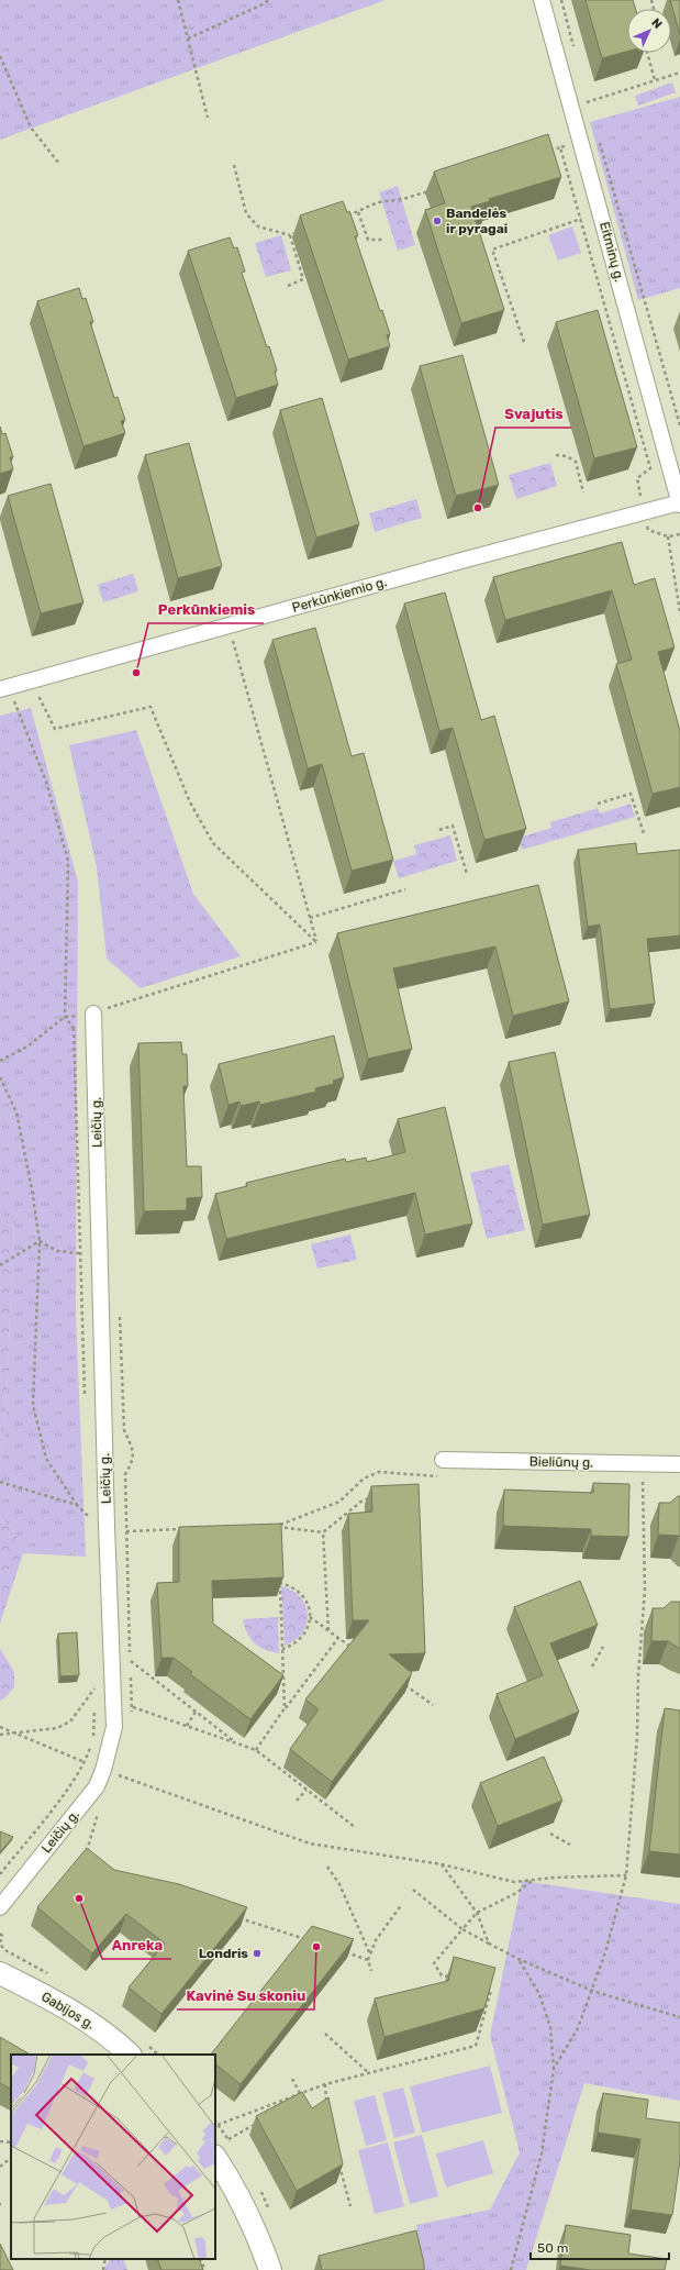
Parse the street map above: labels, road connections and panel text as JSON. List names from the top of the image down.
{
  "streets": {
    "street": [
      "Eitminų g.",
      "Perkūnkiemio g.",
      "Leičių g.",
      "Bieliūnų g.",
      "Gabijos g."
    ]
  },
  "crossings": [
    ["Eitminų g.", "Perkūnkiemio g."]
  ],
  "places": [
    "Bandelės ir pyragai",
    "Svajutis",
    "Perkūnkiemis",
    "Anreka",
    "Kavinė Su skoniu",
    "Londris"
  ],
  "scale_bar": "50 m",
  "north": "top right"
}
